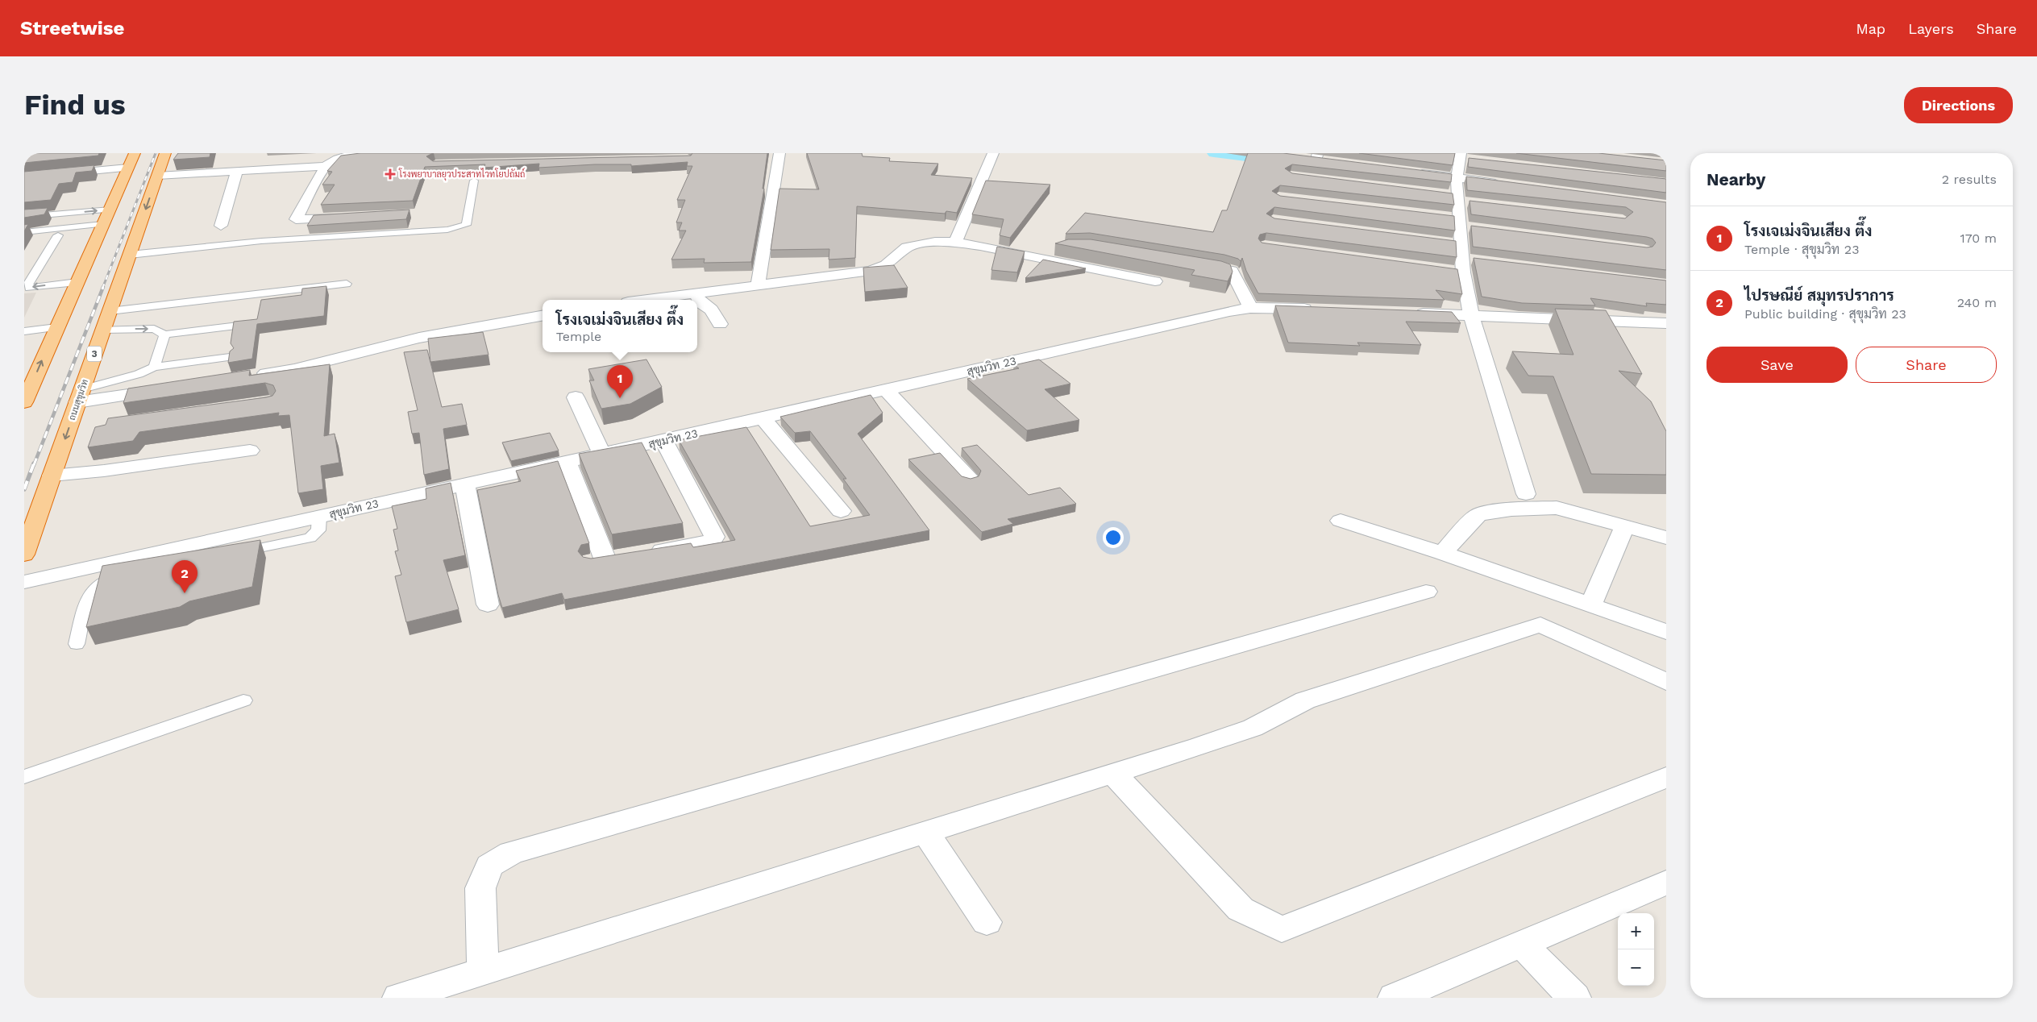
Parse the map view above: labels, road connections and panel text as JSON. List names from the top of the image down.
{
  "streets": {
    "highway": ["3", "ถนนสุขุมวิท"],
    "street": ["สุขุมวิท 23"]
  },
  "places": {
    "health": ["โรงพยาบาลยุวประสาทไวทโยปถัมถ์"]
  },
  "page": {
    "header": "Streetwise",
    "nav": ["Map", "Layers", "Share"],
    "buttons": [
      "Directions",
      ["Save", "Share"]
    ],
    "title": "Find us",
    "heading": ["Nearby", "2 results"],
    "list": [
      {
        "mark": "1",
        "name": "โรงเจเม่งจินเสียง ตึ๊ง",
        "note": "Temple · สุขุมวิท 23",
        "value": "170 m"
      },
      {
        "mark": "2",
        "name": "ไปรษณีย์ สมุทรปราการ",
        "note": "Public building · สุขุมวิท 23",
        "value": "240 m"
      }
    ],
    "popup": ["โรงเจเม่งจินเสียง ตึ๊ง", "Temple"],
    "pins": ["1", "2"],
    "map_buttons": ["+", "−"]
  }
}
